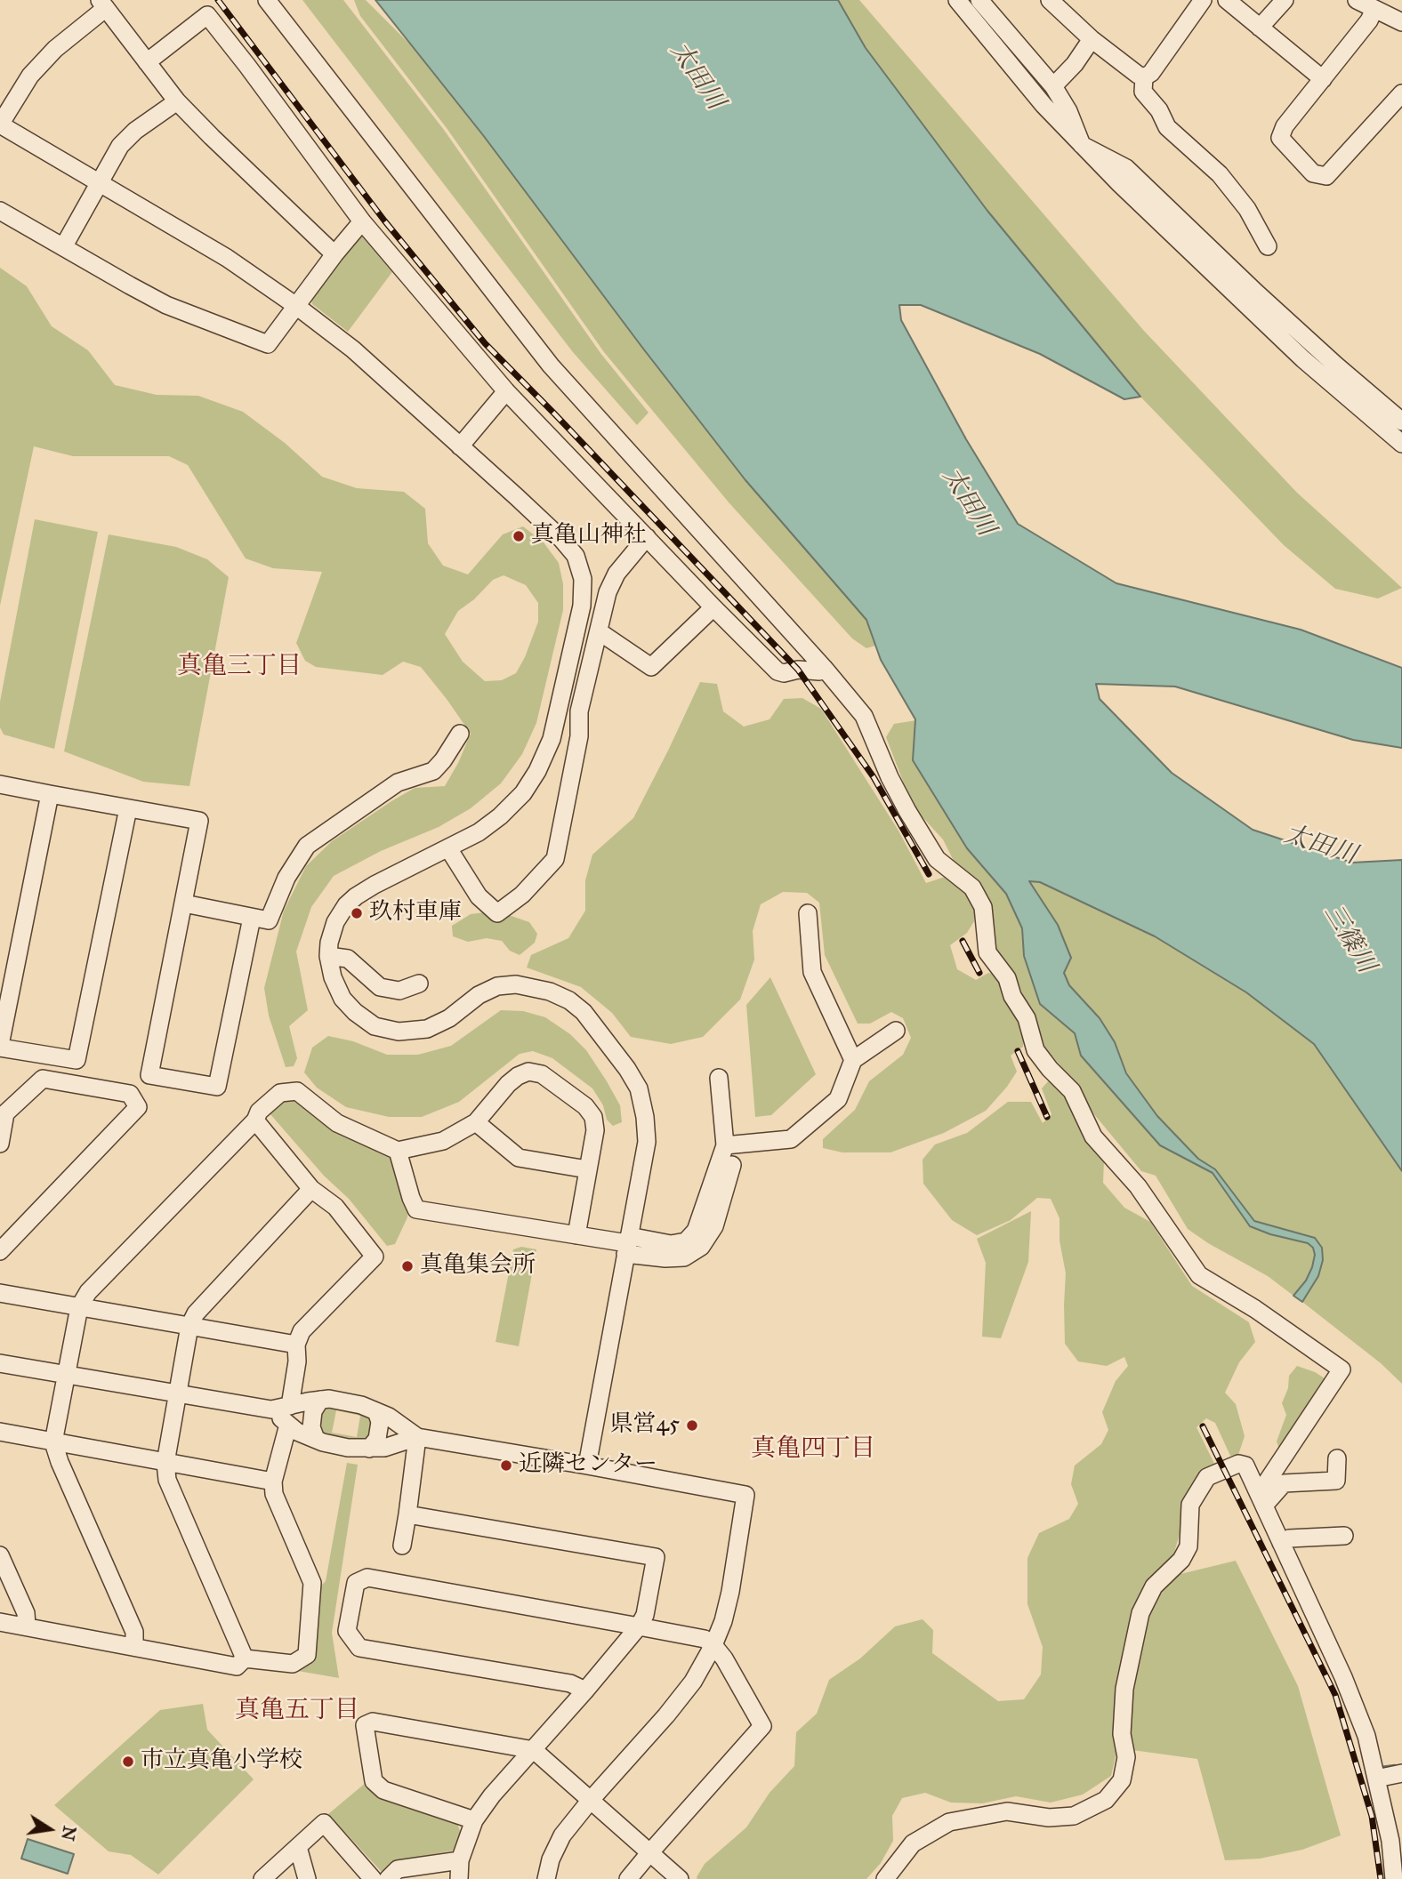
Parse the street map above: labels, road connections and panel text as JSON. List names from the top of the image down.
{
  "districts": ["真亀三丁目", "真亀四丁目", "真亀五丁目"],
  "water": ["太田川", "三篠川"],
  "places": [
    "真亀山神社",
    "玖村車庫",
    "真亀集会所",
    "県営45",
    "近隣センター",
    "市立真亀小学校"
  ],
  "north": "right"
}
